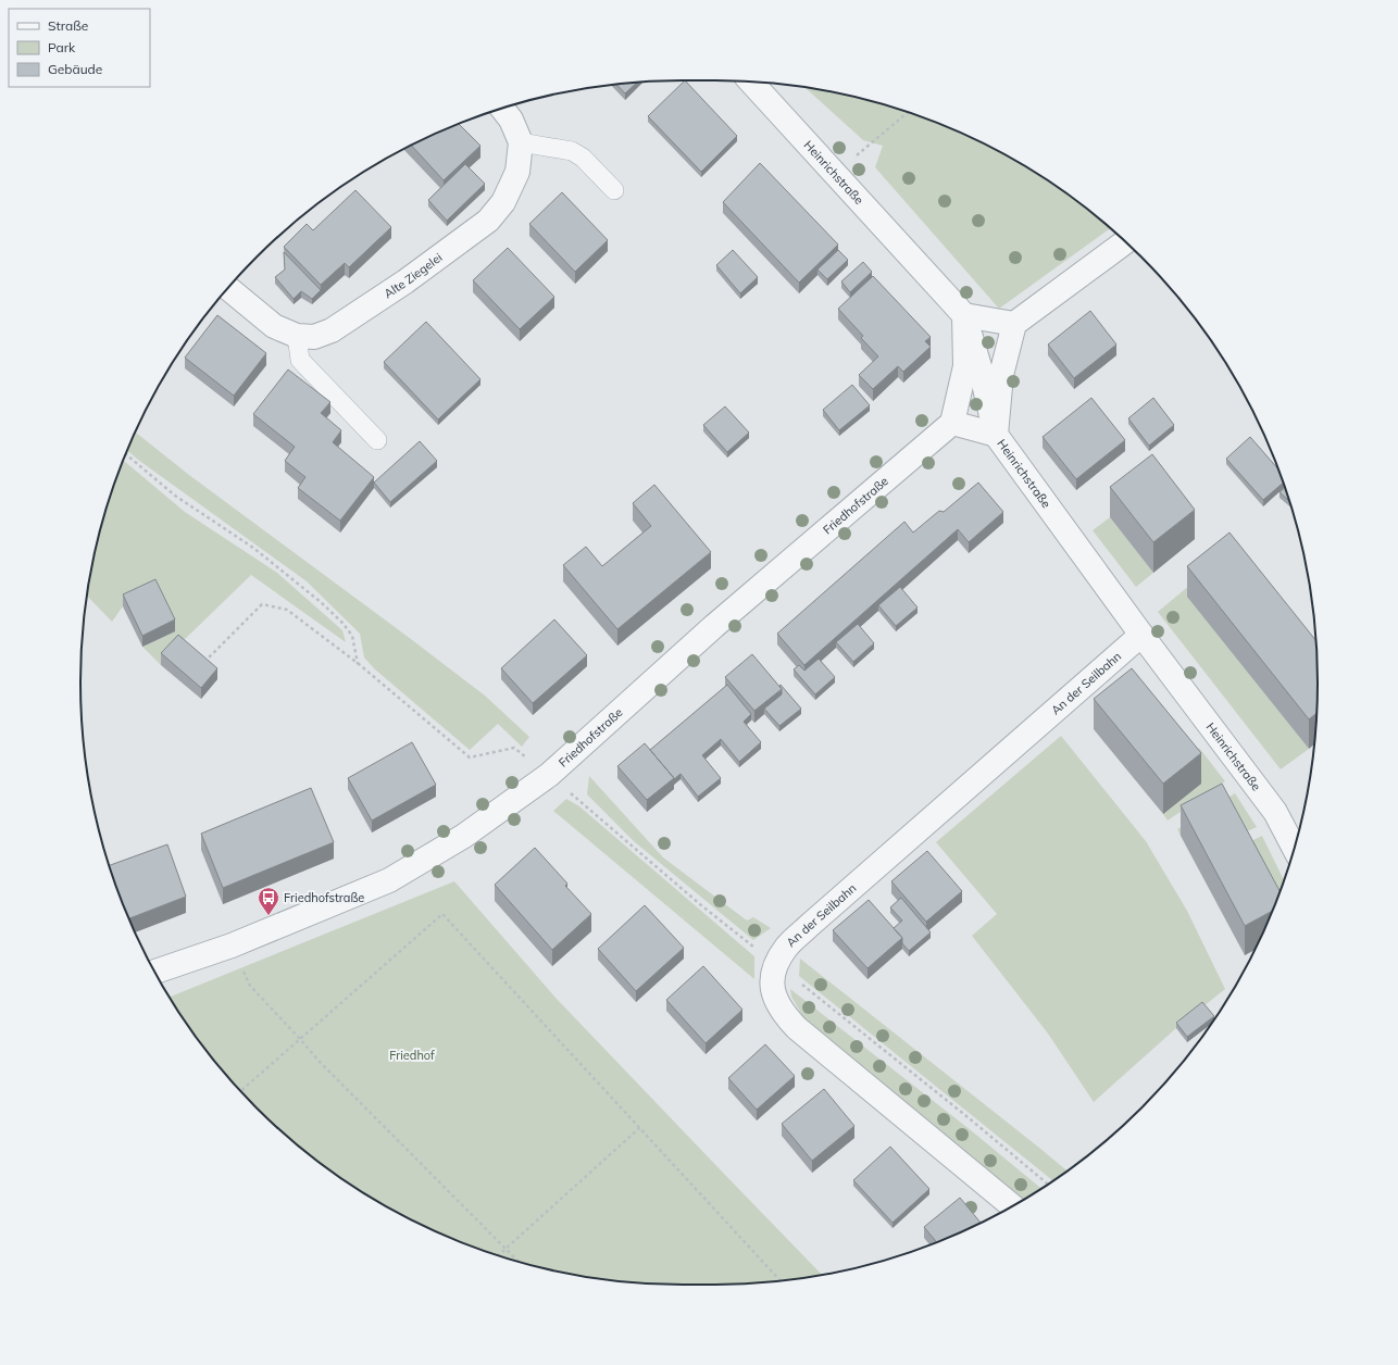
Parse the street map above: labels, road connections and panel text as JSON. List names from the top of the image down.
{
  "streets": {
    "street": [
      "Heinrichstraße",
      "Alte Ziegelei",
      "Friedhofstraße",
      "An der Seilbahn"
    ]
  },
  "crossings": [
    ["Heinrichstraße", "An der Seilbahn"]
  ],
  "parks": ["Friedhof"],
  "places": {
    "bus stop": ["Friedhofstraße"]
  },
  "legend": ["Straße", "Park", "Gebäude"]
}
